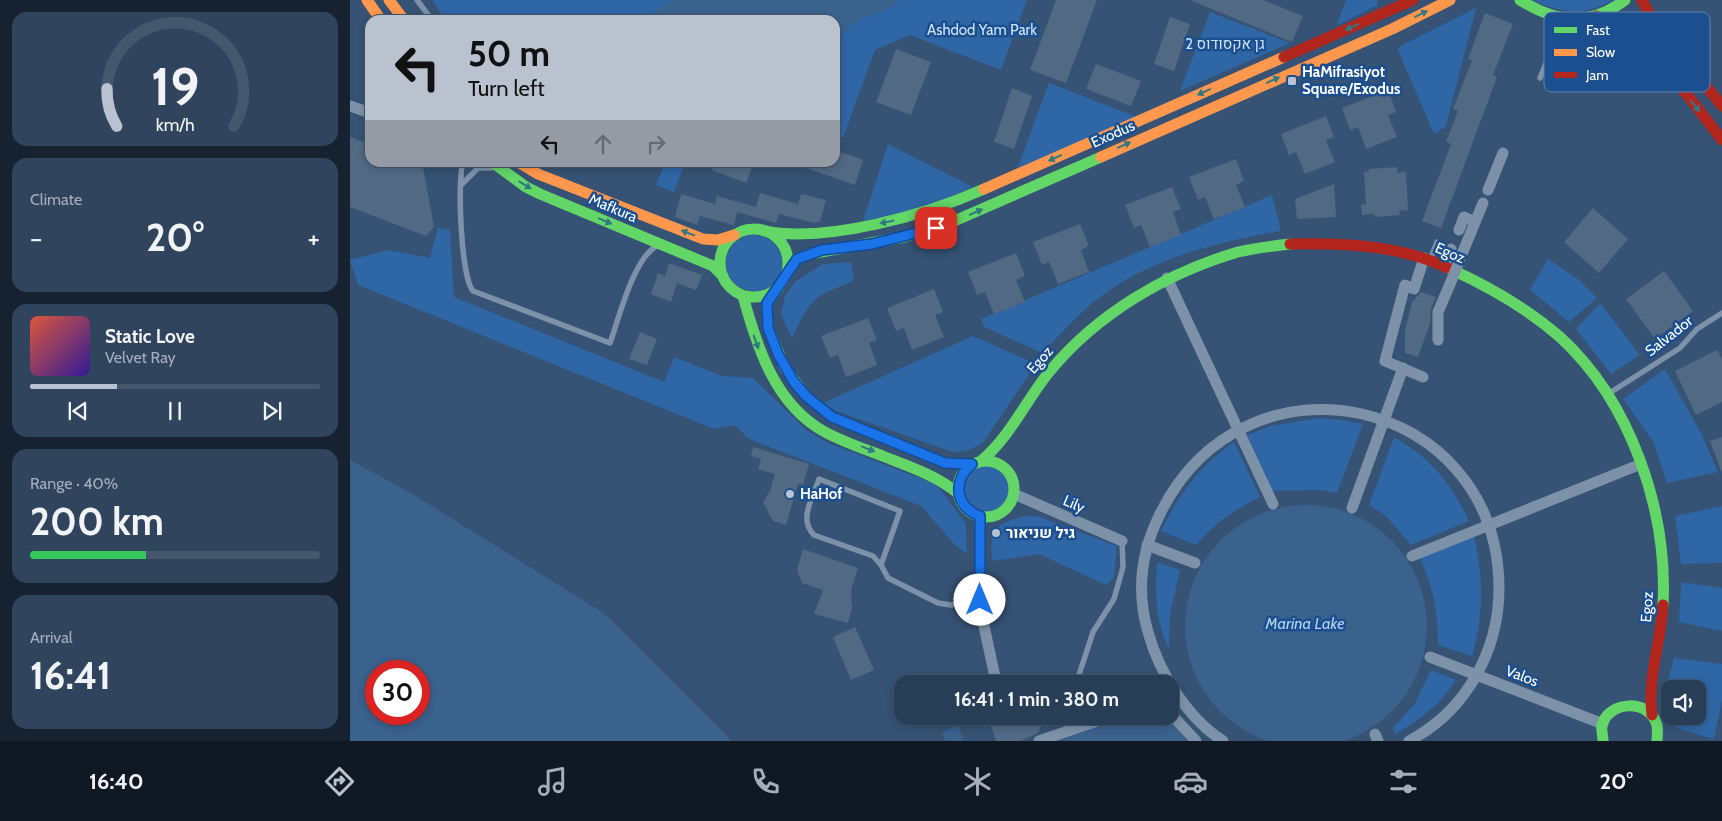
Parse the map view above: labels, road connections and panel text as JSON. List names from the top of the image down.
{
  "streets": {
    "street": [
      "Exodus",
      "Mafkura",
      "Egoz",
      "Lily",
      "Valos"
    ],
    "lane": ["Salvador"]
  },
  "crossings": [
    ["Exodus", "Mafkura"],
    ["Egoz", "Salvador"],
    ["Egoz", "Lily"],
    ["Egoz", "Valos"]
  ],
  "water": ["Marina Lake"],
  "parks": ["Ashdod Yam Park", "גן אקסודוס 2"],
  "places": {
    "transit": ["HaMifrasiyot Square/Exodus"],
    "other": ["HaHof", "גיל שניאור"]
  },
  "legend": ["Fast", "Slow", "Jam"],
  "page": {
    "turn": ["50 m", "Turn left"],
    "tile": [
      "Climate",
      ["Range · 40%", "200 km"],
      ["Arrival", "16:41"]
    ],
    "heat": ["−", "20°", "+"],
    "song": ["Static Love", "Velvet Ray"],
    "limit": "30",
    "trip": "16:41 · 1 min · 380 m",
    "tabs": ["16:40", "20°"],
    "gauge": ["19", "km/h"]
  }
}
